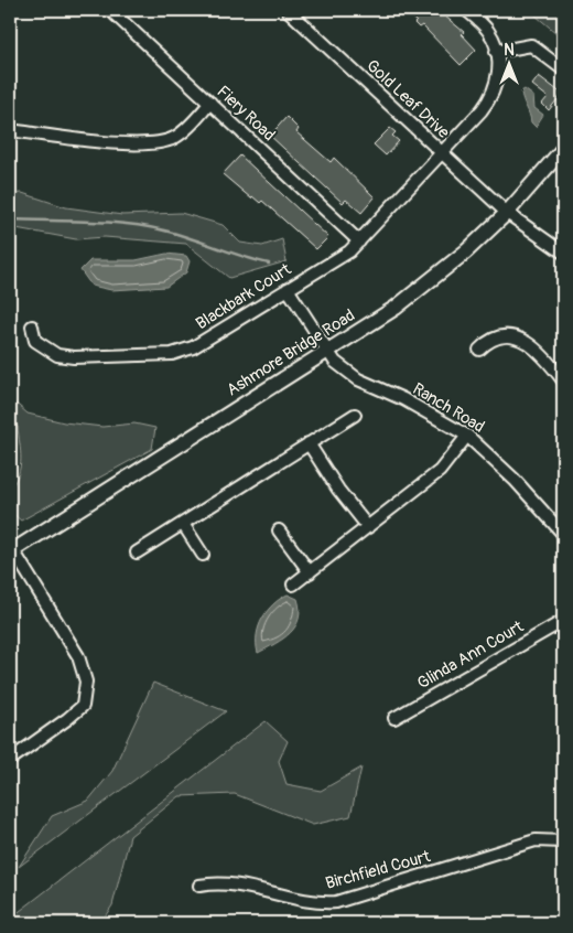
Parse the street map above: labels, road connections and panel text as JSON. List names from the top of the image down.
{
  "streets": {
    "main road": ["Ashmore Bridge Road"],
    "street": [
      "Gold Leaf Drive",
      "Fiery Road",
      "Blackbark Court",
      "Ranch Road",
      "Glinda Ann Court",
      "Birchfield Court"
    ]
  },
  "crossings": [
    ["Gold Leaf Drive", "Blackbark Court"],
    ["Gold Leaf Drive", "Ashmore Bridge Road"],
    ["Fiery Road", "Blackbark Court"],
    ["Blackbark Court", "Ranch Road"],
    ["Ashmore Bridge Road", "Ranch Road"]
  ],
  "north": "top"
}
